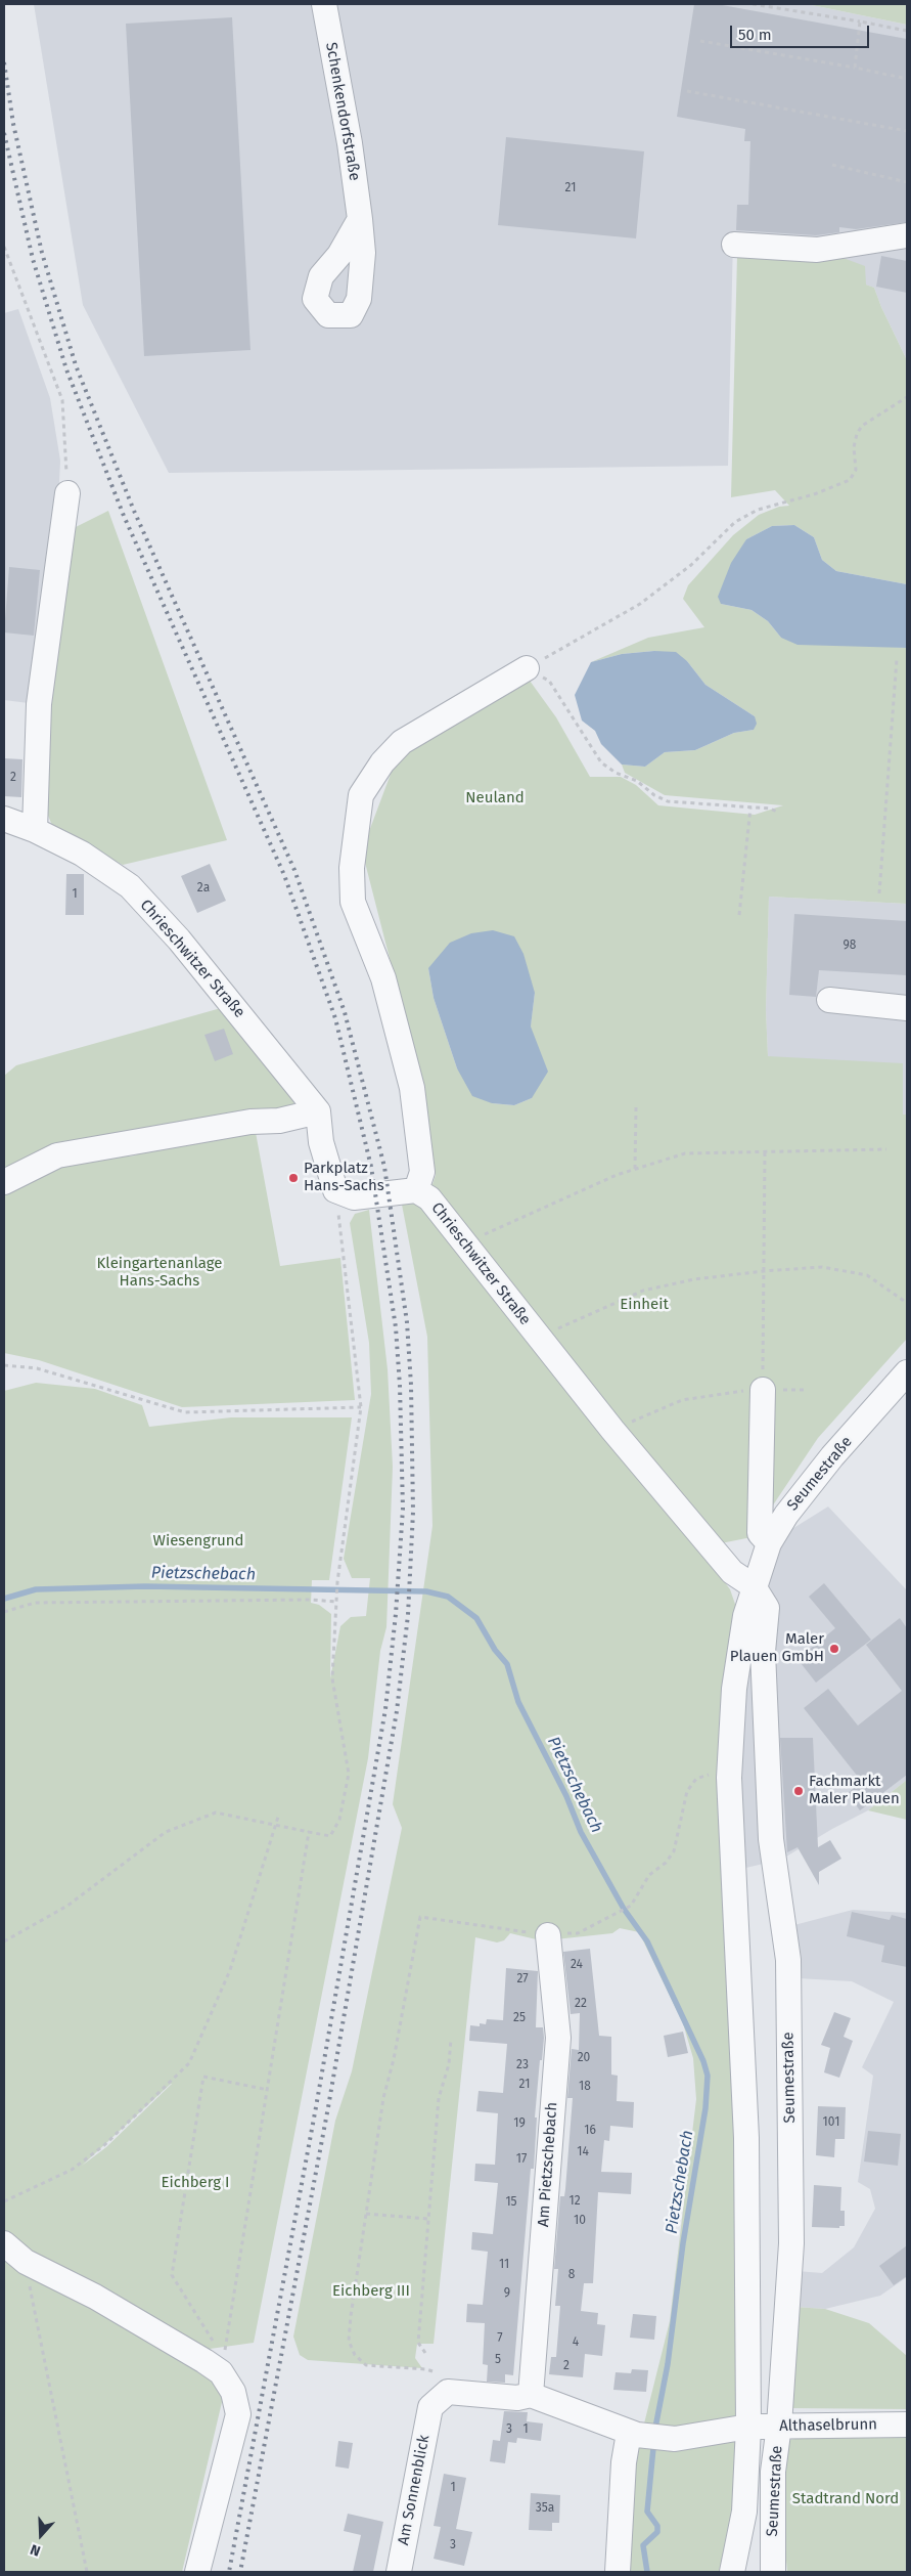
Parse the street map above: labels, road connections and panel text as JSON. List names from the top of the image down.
{
  "streets": {
    "street": [
      "Schenkendorfstraße",
      "Chrieschwitzer Straße",
      "Seumestraße",
      "Am Pietzschebach",
      "Althaselbrunn",
      "Am Sonnenblick"
    ]
  },
  "crossings": [
    ["Chrieschwitzer Straße", "Seumestraße"],
    ["Seumestraße", "Althaselbrunn"],
    ["Am Pietzschebach", "Am Sonnenblick"]
  ],
  "water": ["Pietzschebach"],
  "parks": [
    "Neuland",
    "Kleingartenanlage Hans-Sachs",
    "Einheit",
    "Wiesengrund",
    "Eichberg I",
    "Eichberg III",
    "Stadtrand Nord"
  ],
  "places": ["Parkplatz Hans-Sachs", "Maler Plauen GmbH", "Fachmarkt Maler Plauen"],
  "house_numbers": [
    "21",
    "2",
    "2a",
    "1",
    "98",
    "24",
    "27",
    "22",
    "25",
    "20",
    "23",
    "21",
    "18",
    "101",
    "19",
    "16",
    "14",
    "17",
    "12",
    "15",
    "10",
    "11",
    "8",
    "9",
    "7",
    "4",
    "5",
    "2",
    "3",
    "1",
    "1",
    "35a",
    "3"
  ],
  "scale_bar": "50 m",
  "north": "bottom"
}
